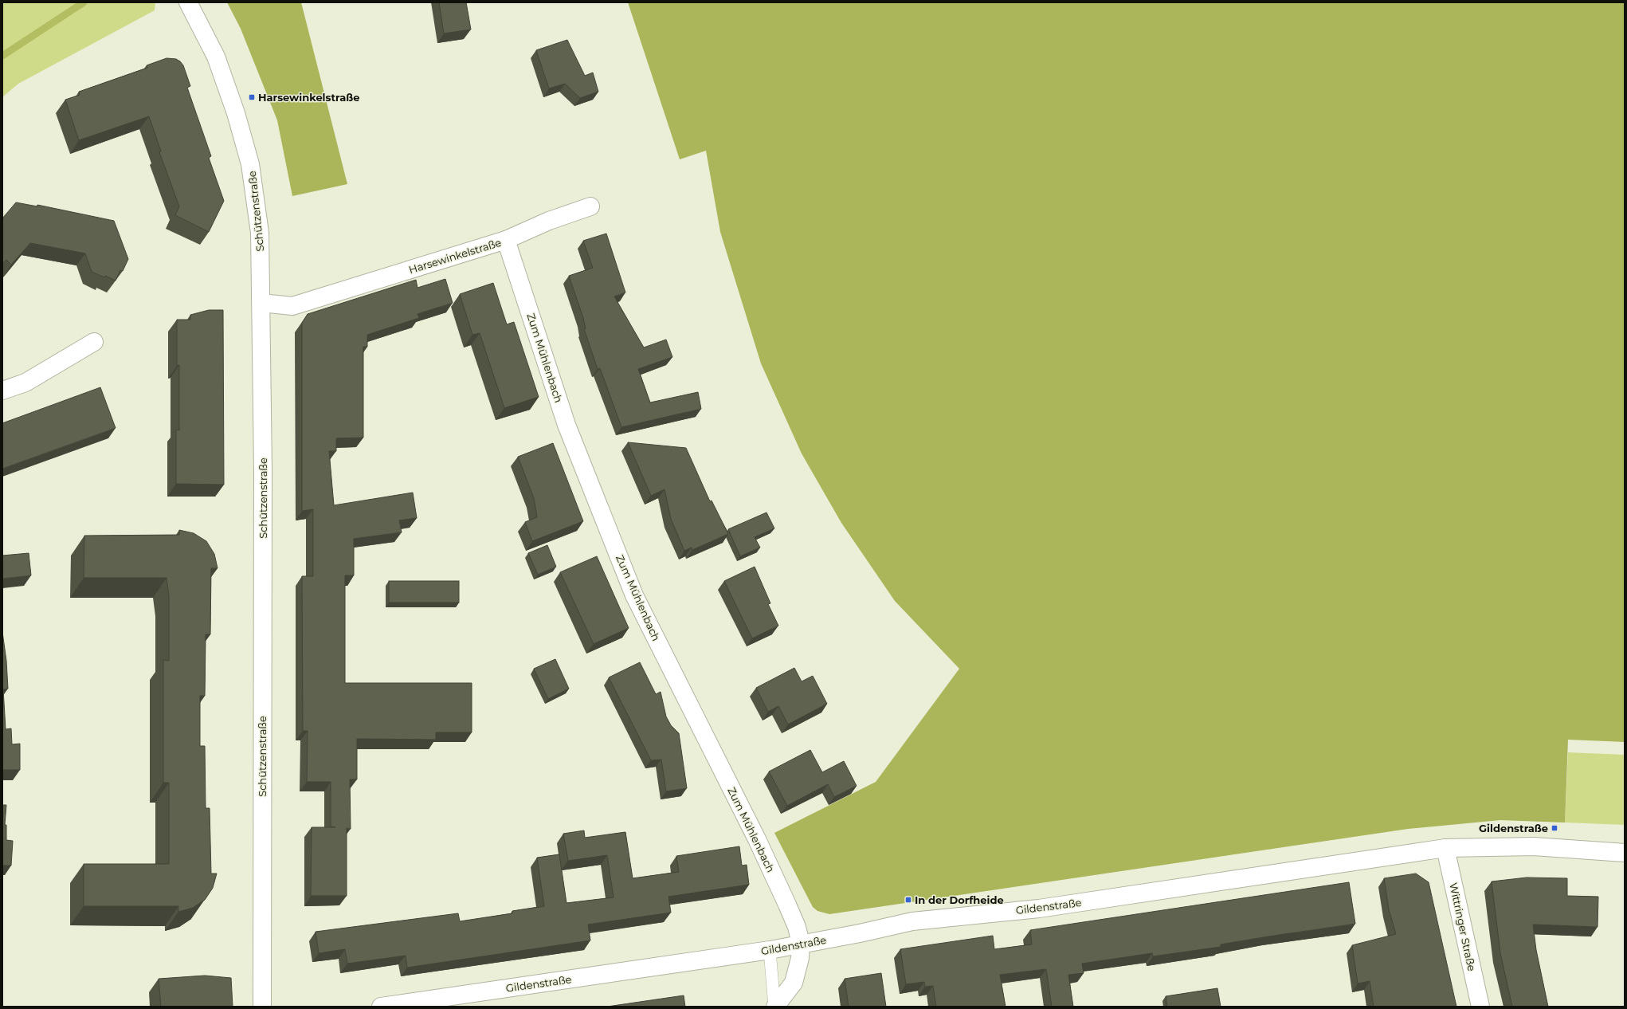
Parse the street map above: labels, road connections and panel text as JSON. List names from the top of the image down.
{
  "streets": {
    "street": [
      "Schützenstraße",
      "Harsewinkelstraße",
      "Zum Mühlenbach",
      "Gildenstraße",
      "Wittringer Straße"
    ]
  },
  "crossings": [
    ["Schützenstraße", "Harsewinkelstraße"],
    ["Harsewinkelstraße", "Zum Mühlenbach"],
    ["Zum Mühlenbach", "Gildenstraße"],
    ["Gildenstraße", "Wittringer Straße"]
  ],
  "places": {
    "transit": ["Harsewinkelstraße", "Gildenstraße", "In der Dorfheide"]
  }
}
